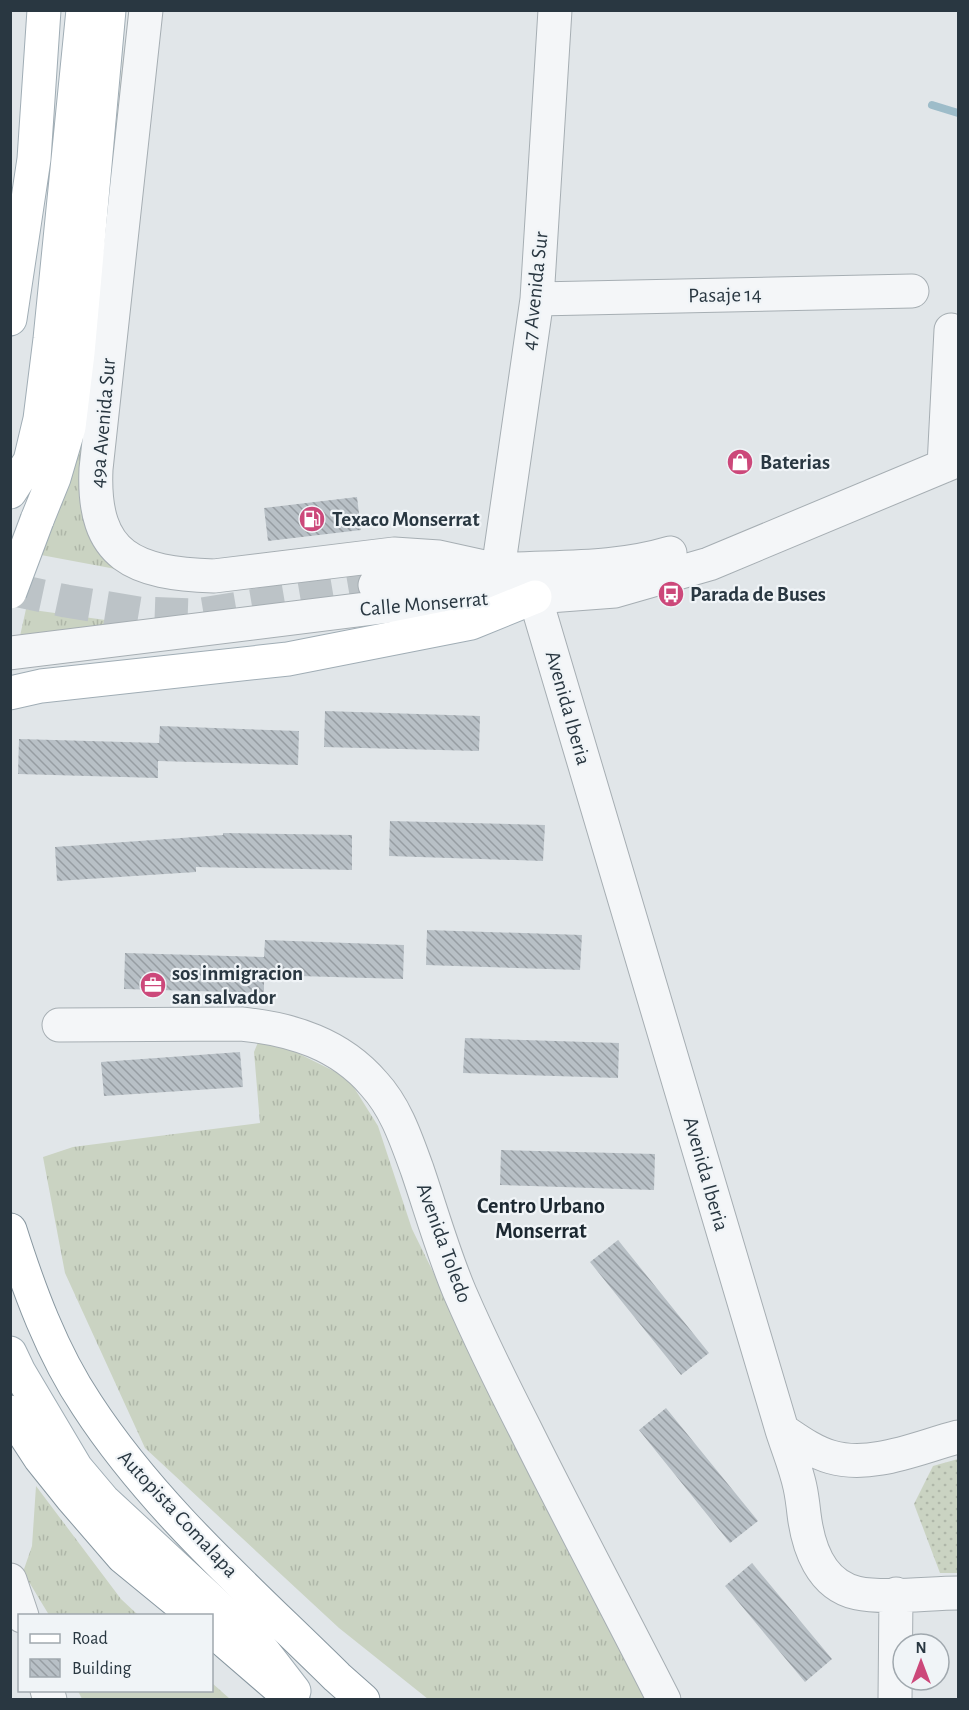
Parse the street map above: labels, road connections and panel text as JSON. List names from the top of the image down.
{
  "streets": {
    "main road": ["49a Avenida Sur", "Autopista Comalapa"],
    "street": [
      "47 Avenida Sur",
      "Pasaje 14",
      "Calle Monserrat",
      "Avenida Iberia",
      "Avenida Toledo"
    ]
  },
  "crossings": [
    ["47 Avenida Sur", "Pasaje 14"],
    ["47 Avenida Sur", "49a Avenida Sur"],
    ["47 Avenida Sur", "Calle Monserrat"],
    ["49a Avenida Sur", "Calle Monserrat"],
    ["Calle Monserrat", "Avenida Iberia"]
  ],
  "districts": ["Centro Urbano Monserrat"],
  "places": {
    "shop": ["Baterias"],
    "fuel station": ["Texaco Monserrat"],
    "bus stop": ["Parada de Buses"],
    "office": ["sos inmigracion san salvador"]
  },
  "legend": ["Road", "Building"],
  "north": "top"
}
